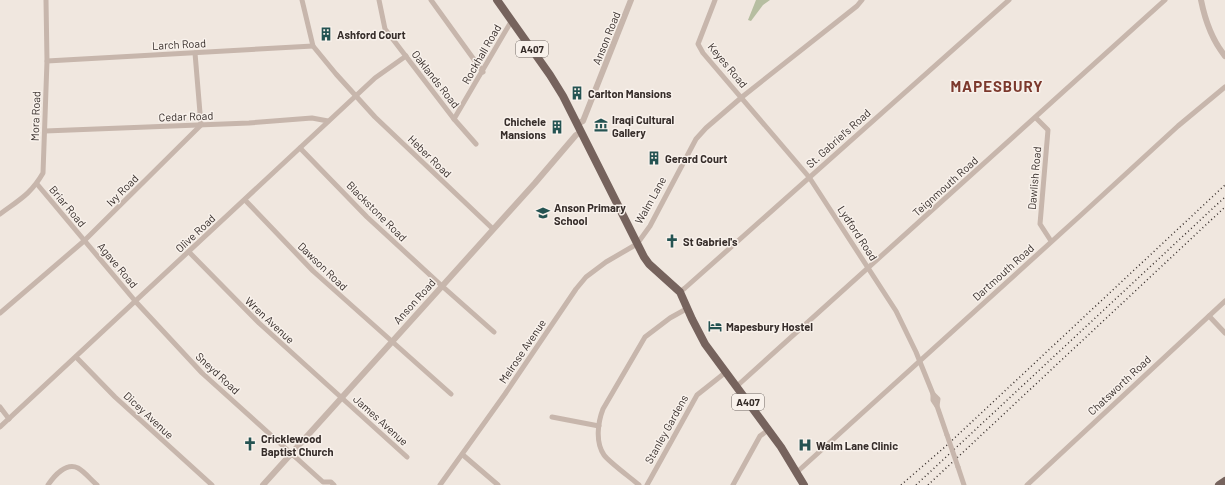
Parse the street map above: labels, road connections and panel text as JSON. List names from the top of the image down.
{
  "streets": {
    "main road": ["A407"],
    "street": [
      "Anson Road",
      "Larch Road",
      "Rockhall Road",
      "Keyes Road",
      "Oaklands Road",
      "Mora Road",
      "Cedar Road",
      "St. Gabriel's Road",
      "Heber Road",
      "Dawlish Road",
      "Teignmouth Road",
      "Ivy Road",
      "Walm Lane",
      "Briar Road",
      "Blackstone Road",
      "Olive Road",
      "Lydford Road",
      "Agave Road",
      "Dawson Road",
      "Dartmouth Road",
      "Wren Avenue",
      "Melrose Avenue",
      "Sneyd Road",
      "Chatsworth Road",
      "Dicey Avenue",
      "James Avenue",
      "Stanley Gardens"
    ]
  },
  "crossings": [
    ["Anson Road", "A407"],
    ["Anson Road", "Heber Road"],
    ["Anson Road", "Blackstone Road"],
    ["Anson Road", "Dawson Road"],
    ["Anson Road", "Wren Avenue"],
    ["Anson Road", "Sneyd Road"],
    ["Anson Road", "James Avenue"],
    ["Larch Road", "Mora Road"],
    ["Larch Road", "Heber Road"],
    ["A407", "Rockhall Road"],
    ["A407", "St. Gabriel's Road"],
    ["A407", "Teignmouth Road"],
    ["A407", "Walm Lane"],
    ["A407", "Dartmouth Road"],
    ["A407", "Melrose Avenue"],
    ["A407", "Stanley Gardens"],
    ["Rockhall Road", "Oaklands Road"],
    ["Keyes Road", "Walm Lane"],
    ["Keyes Road", "Lydford Road"],
    ["Oaklands Road", "Olive Road"],
    ["Mora Road", "Cedar Road"],
    ["Mora Road", "Briar Road"],
    ["Cedar Road", "Ivy Road"],
    ["Cedar Road", "Olive Road"],
    ["St. Gabriel's Road", "Lydford Road"],
    ["Heber Road", "Olive Road"],
    ["Dawlish Road", "Teignmouth Road"],
    ["Dawlish Road", "Dartmouth Road"],
    ["Teignmouth Road", "Lydford Road"],
    ["Ivy Road", "Briar Road"],
    ["Ivy Road", "Agave Road"],
    ["Walm Lane", "Lydford Road"],
    ["Walm Lane", "Melrose Avenue"],
    ["Briar Road", "Agave Road"],
    ["Blackstone Road", "Olive Road"],
    ["Olive Road", "Agave Road"],
    ["Olive Road", "Dawson Road"],
    ["Olive Road", "Wren Avenue"],
    ["Olive Road", "Sneyd Road"],
    ["Olive Road", "Dicey Avenue"],
    ["Lydford Road", "Dartmouth Road"],
    ["Agave Road", "Sneyd Road"],
    ["Wren Avenue", "James Avenue"]
  ],
  "districts": ["MAPESBURY"],
  "places": {
    "building": [
      "Ashford Court",
      "Carlton Mansions",
      "Chichele Mansions",
      "Gerard Court"
    ],
    "museum": ["Iraqi Cultural Gallery"],
    "school or university": ["Anson Primary School"],
    "church": ["St Gabriel's", "Cricklewood Baptist Church"],
    "hotel": ["Mapesbury Hostel"],
    "hospital": ["Walm Lane Clinic"]
  }
}
